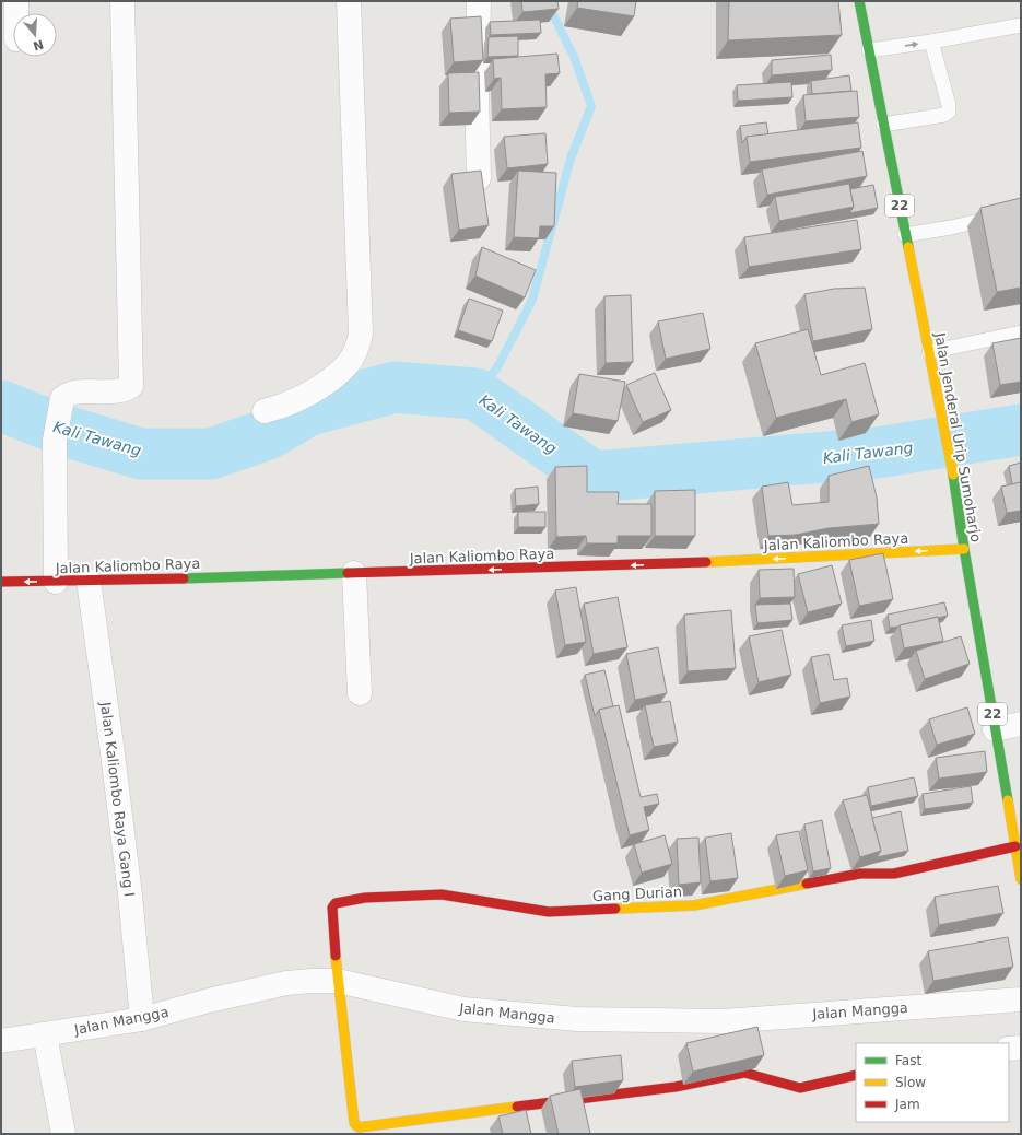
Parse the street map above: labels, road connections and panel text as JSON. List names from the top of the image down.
{
  "streets": {
    "main road": [
      "22",
      "Jalan Jenderal Urip Sumoharjo",
      "Jalan Kaliombo Raya",
      "Gang Durian"
    ],
    "street": ["Jalan Kaliombo Raya Gang I", "Jalan Mangga"]
  },
  "crossings": [
    ["Jalan Jenderal Urip Sumoharjo", "Jalan Kaliombo Raya"],
    ["Jalan Jenderal Urip Sumoharjo", "Gang Durian"],
    ["Jalan Kaliombo Raya", "Jalan Kaliombo Raya Gang I"],
    ["Jalan Kaliombo Raya Gang I", "Jalan Mangga"],
    ["Gang Durian", "Jalan Mangga"]
  ],
  "one_way": ["Jalan Kaliombo Raya"],
  "water": ["Kali Tawang"],
  "legend": ["Fast", "Slow", "Jam"],
  "north": "bottom"
}
